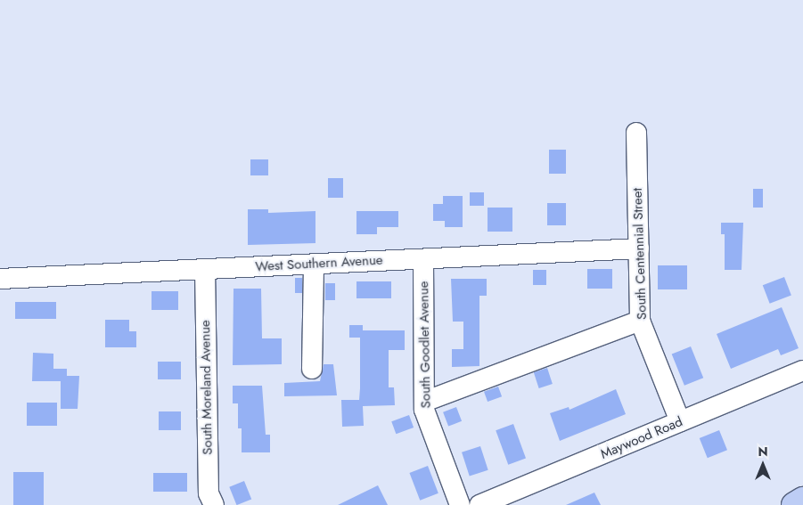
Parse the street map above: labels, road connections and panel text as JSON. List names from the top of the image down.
{
  "streets": {
    "street": [
      "South Centennial Street",
      "West Southern Avenue",
      "South Goodlet Avenue",
      "South Moreland Avenue",
      "Maywood Road"
    ]
  },
  "crossings": [
    ["South Centennial Street", "West Southern Avenue"],
    ["South Centennial Street", "Maywood Road"],
    ["West Southern Avenue", "South Goodlet Avenue"],
    ["West Southern Avenue", "South Moreland Avenue"]
  ],
  "north": "top"
}
